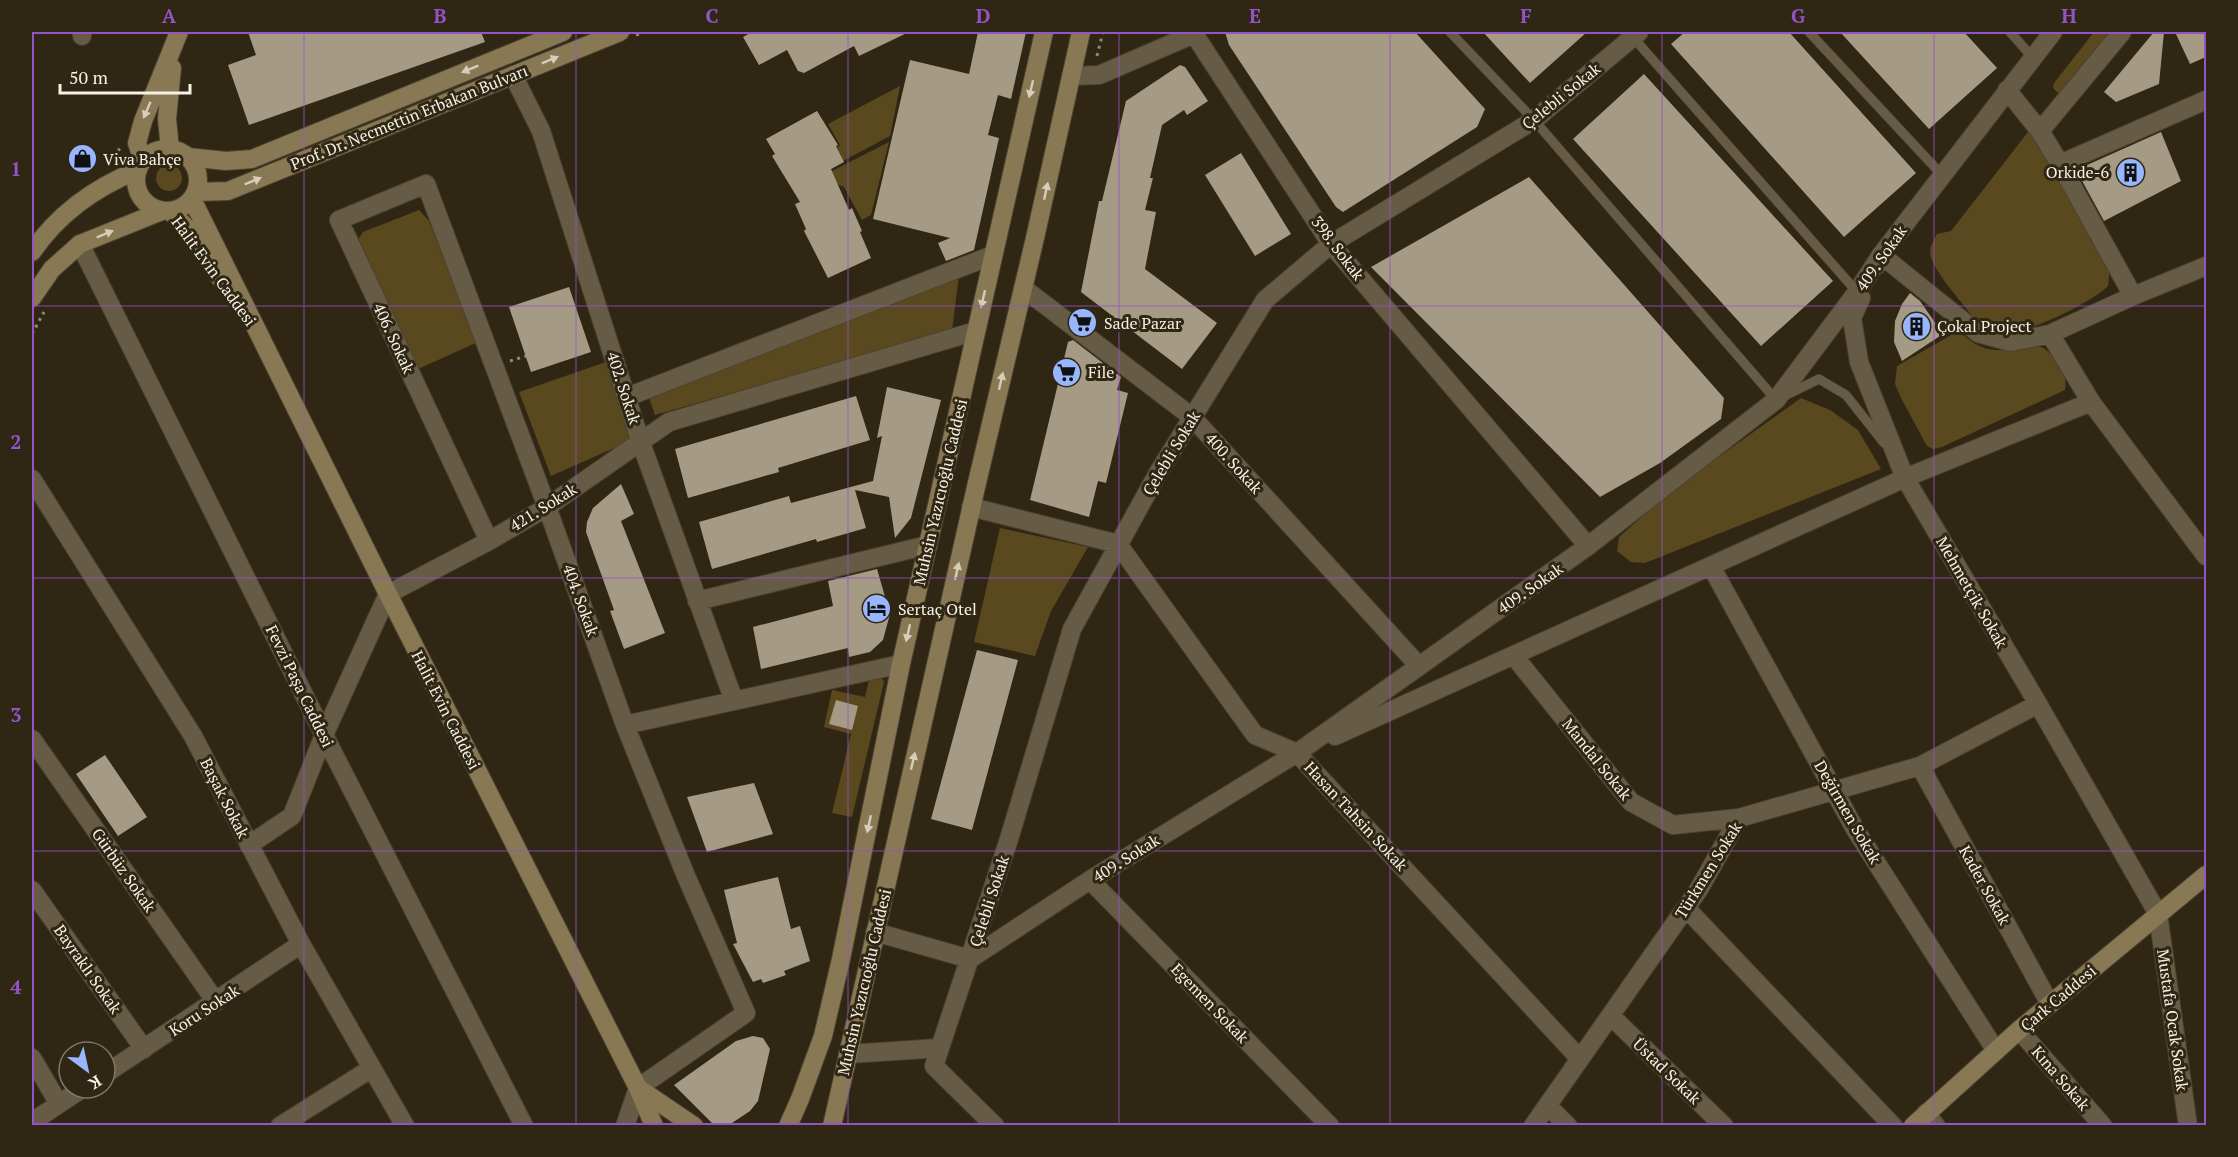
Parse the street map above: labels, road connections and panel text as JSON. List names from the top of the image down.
{
  "streets": {
    "main road": [
      "Prof. Dr. Necmettin Erbakan Bulvarı",
      "Halit Evin Caddesi",
      "Muhsin Yazıcıoğlu Caddesi",
      "Çark Caddesi"
    ],
    "street": [
      "Çelebli Sokak",
      "398. Sokak",
      "409. Sokak",
      "406. Sokak",
      "402. Sokak",
      "400. Sokak",
      "421. Sokak",
      "Mehmetçik Sokak",
      "404. Sokak",
      "Fevzi Paşa Caddesi",
      "Mandal Sokak",
      "Başak Sokak",
      "Değirmen Sokak",
      "Hasan Tahsin Sokak",
      "Gürbüz Sokak",
      "Türkmen Sokak",
      "Kader Sokak",
      "Bayraklı Sokak",
      "Egemen Sokak",
      "Koru Sokak",
      "Mustafa Ocak Sokak",
      "Üstad Sokak",
      "Kına Sokak"
    ]
  },
  "crossings": [
    ["Çelebli Sokak", "398. Sokak"],
    ["Çelebli Sokak", "409. Sokak"],
    ["Çelebli Sokak", "400. Sokak"],
    ["Çelebli Sokak", "Hasan Tahsin Sokak"],
    ["Prof. Dr. Necmettin Erbakan Bulvarı", "Halit Evin Caddesi"],
    ["Prof. Dr. Necmettin Erbakan Bulvarı", "402. Sokak"],
    ["398. Sokak", "409. Sokak"],
    ["398. Sokak", "Muhsin Yazıcıoğlu Caddesi"],
    ["409. Sokak", "400. Sokak"],
    ["409. Sokak", "Mehmetçik Sokak"],
    ["409. Sokak", "Hasan Tahsin Sokak"],
    ["409. Sokak", "Egemen Sokak"],
    ["Halit Evin Caddesi", "421. Sokak"],
    ["Halit Evin Caddesi", "404. Sokak"],
    ["406. Sokak", "421. Sokak"],
    ["406. Sokak", "404. Sokak"],
    ["402. Sokak", "421. Sokak"],
    ["400. Sokak", "Muhsin Yazıcıoğlu Caddesi"],
    ["Muhsin Yazıcıoğlu Caddesi", "421. Sokak"],
    ["421. Sokak", "404. Sokak"],
    ["Mehmetçik Sokak", "Türkmen Sokak"],
    ["Mehmetçik Sokak", "Çark Caddesi"],
    ["Mehmetçik Sokak", "Mustafa Ocak Sokak"],
    ["Mandal Sokak", "Türkmen Sokak"],
    ["Başak Sokak", "Koru Sokak"],
    ["Değirmen Sokak", "Türkmen Sokak"],
    ["Değirmen Sokak", "Çark Caddesi"],
    ["Hasan Tahsin Sokak", "Türkmen Sokak"],
    ["Gürbüz Sokak", "Koru Sokak"],
    ["Türkmen Sokak", "Kader Sokak"],
    ["Türkmen Sokak", "Üstad Sokak"],
    ["Kader Sokak", "Çark Caddesi"],
    ["Bayraklı Sokak", "Koru Sokak"],
    ["Çark Caddesi", "Mustafa Ocak Sokak"],
    ["Çark Caddesi", "Kına Sokak"]
  ],
  "places": {
    "shop": ["Viva Bahçe"],
    "building": ["Orkide-6", "Çokal Project"],
    "supermarket": ["Sade Pazar", "File"],
    "hotel": ["Sertaç Otel"]
  },
  "scale_bar": "50 m",
  "north": "bottom right",
  "grid": {
    "columns": [
      "A",
      "B",
      "C",
      "D",
      "E",
      "F",
      "G",
      "H"
    ],
    "rows": [
      "1",
      "2",
      "3",
      "4"
    ]
  }
}
